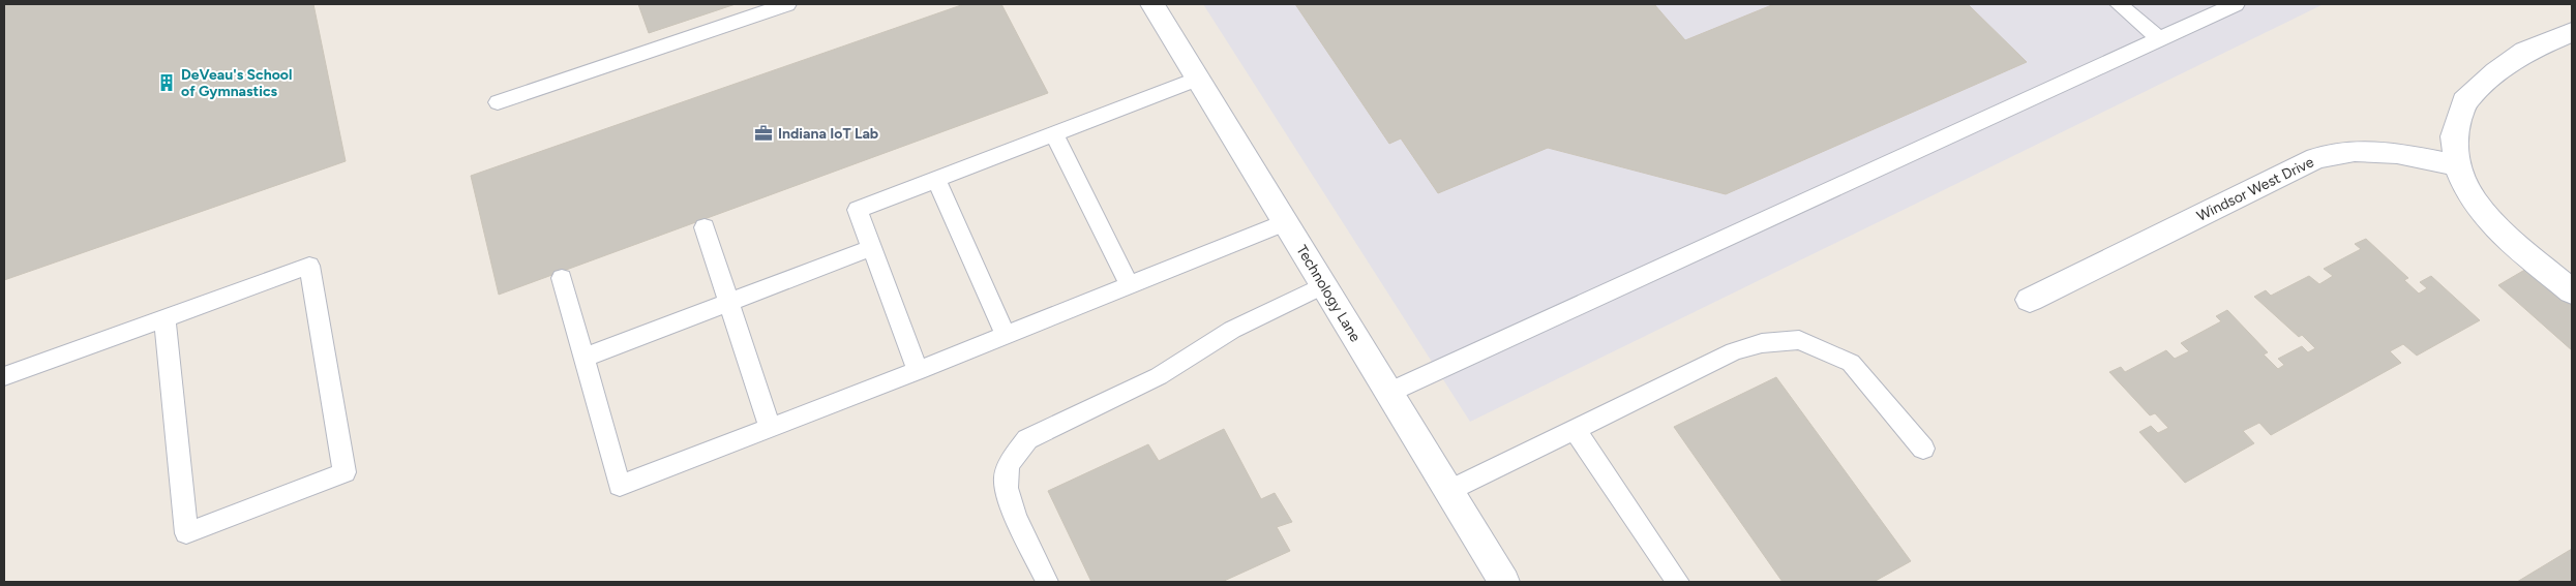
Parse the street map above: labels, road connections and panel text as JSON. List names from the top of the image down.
{
  "streets": {
    "street": ["Windsor West Drive", "Technology Lane"]
  },
  "places": {
    "building": ["DeVeau's School of Gymnastics"],
    "office": ["Indiana IoT Lab"]
  }
}
